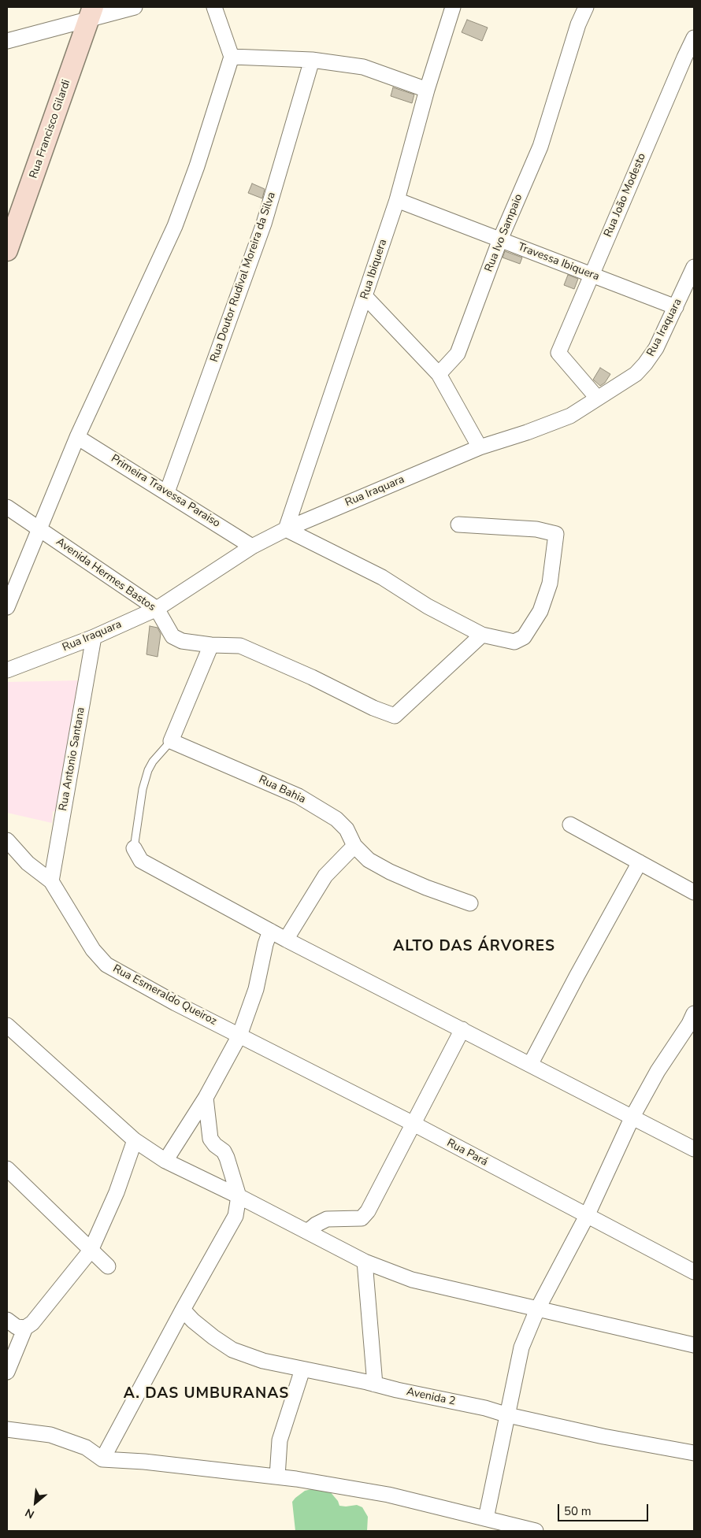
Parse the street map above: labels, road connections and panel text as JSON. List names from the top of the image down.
{
  "streets": {
    "street": [
      "Rua Francisco Gilardi",
      "Rua João Modesto",
      "Rua Ivo Sampaio",
      "Travessa Ibiquera",
      "Rua Ibiquera",
      "Rua Doutor Rudival Moreira da Silva",
      "Rua Iraquara",
      "Primeira Travessa Paraiso",
      "Avenida Hermes Bastos",
      "Rua Antonio Santana",
      "Rua Bahia",
      "Rua Esmeraldo Queiroz",
      "Rua Pará",
      "Avenida 2"
    ]
  },
  "crossings": [
    ["Rua João Modesto", "Travessa Ibiquera"],
    ["Rua João Modesto", "Rua Iraquara"],
    ["Rua Ivo Sampaio", "Travessa Ibiquera"],
    ["Travessa Ibiquera", "Rua Ibiquera"],
    ["Travessa Ibiquera", "Rua Iraquara"],
    ["Rua Ibiquera", "Rua Iraquara"],
    ["Rua Doutor Rudival Moreira da Silva", "Primeira Travessa Paraiso"],
    ["Rua Iraquara", "Primeira Travessa Paraiso"],
    ["Rua Iraquara", "Avenida Hermes Bastos"],
    ["Rua Iraquara", "Rua Antonio Santana"],
    ["Rua Antonio Santana", "Rua Esmeraldo Queiroz"],
    ["Rua Esmeraldo Queiroz", "Rua Pará"]
  ],
  "districts": ["ALTO DAS ÁRVORES", "A. DAS UMBURANAS"],
  "scale_bar": "50 m",
  "north": "bottom left"
}
